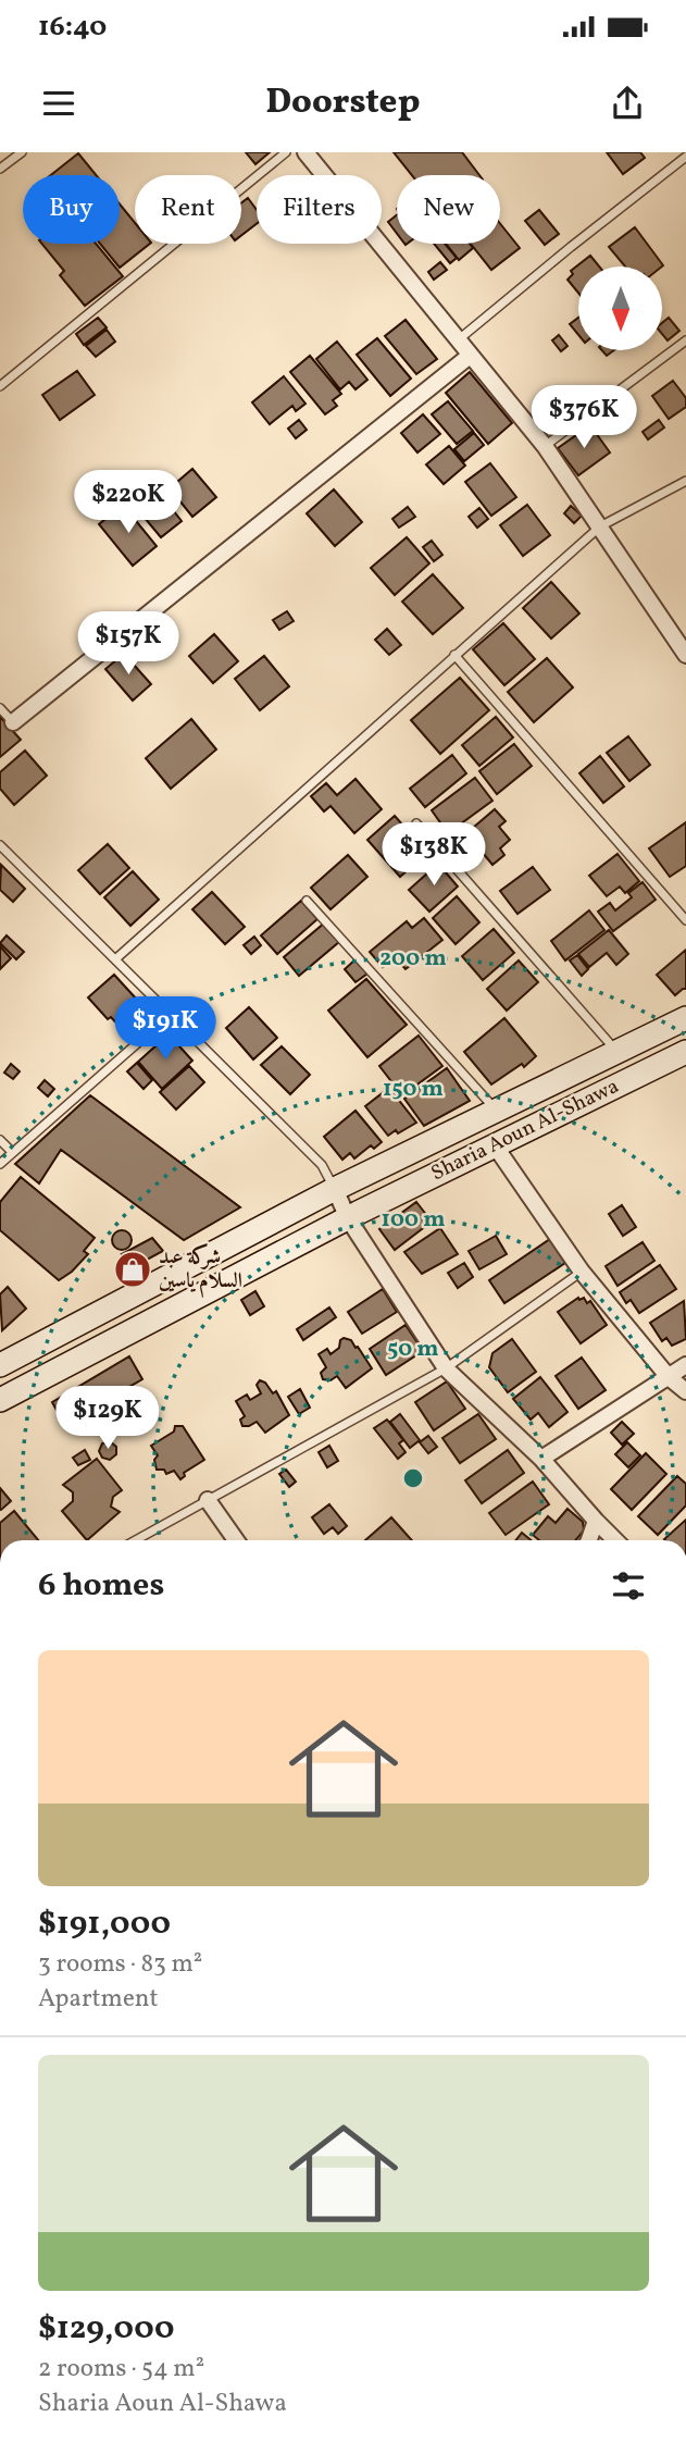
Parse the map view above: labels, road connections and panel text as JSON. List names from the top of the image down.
{
  "streets": {
    "main road": ["Sharia Aoun Al-Shawa"]
  },
  "places": {
    "shop": ["شركة عبد السلام ياسين"]
  },
  "north": "bottom",
  "page": {
    "status": "16:40",
    "header": "Doorstep",
    "chip": [
      "Buy",
      "Rent",
      "Filters",
      "New"
    ],
    "price": [
      "$376K",
      "$220K",
      "$157K",
      "$138K",
      "$191K",
      "$129K"
    ],
    "heading": "6 homes",
    "list": [
      {
        "name": "$191,000",
        "note": "3 rooms · 83 m² · Apartment"
      },
      {
        "name": "$129,000",
        "note": "2 rooms · 54 m² · Sharia Aoun Al-Shawa"
      }
    ]
  },
  "rings": [
    "200 m",
    "150 m",
    "100 m",
    "50 m"
  ]
}
